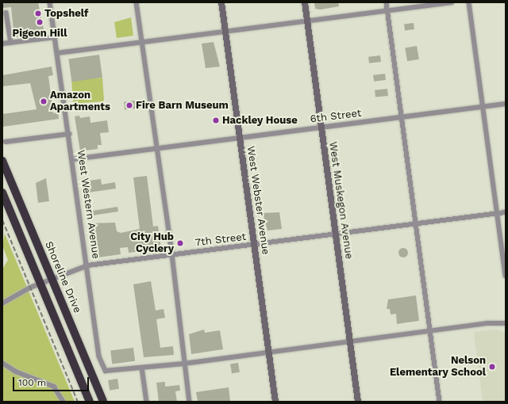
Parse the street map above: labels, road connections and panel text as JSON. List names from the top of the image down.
{
  "streets": {
    "highway": ["Shoreline Drive"],
    "main road": ["West Webster Avenue", "West Muskegon Avenue"],
    "street": ["6th Street", "West Western Avenue", "7th Street"]
  },
  "crossings": [
    ["6th Street", "West Webster Avenue"],
    ["6th Street", "West Muskegon Avenue"],
    ["6th Street", "West Western Avenue"],
    ["West Webster Avenue", "West Western Avenue"],
    ["West Webster Avenue", "7th Street"],
    ["West Muskegon Avenue", "West Western Avenue"],
    ["West Muskegon Avenue", "7th Street"],
    ["West Western Avenue", "7th Street"],
    ["7th Street", "Shoreline Drive"]
  ],
  "places": [
    "Topshelf",
    "Pigeon Hill",
    "Amazon Apartments",
    "Fire Barn Museum",
    "Hackley House",
    "City Hub Cyclery",
    "Nelson Elementary School"
  ],
  "scale_bar": "100 m"
}
